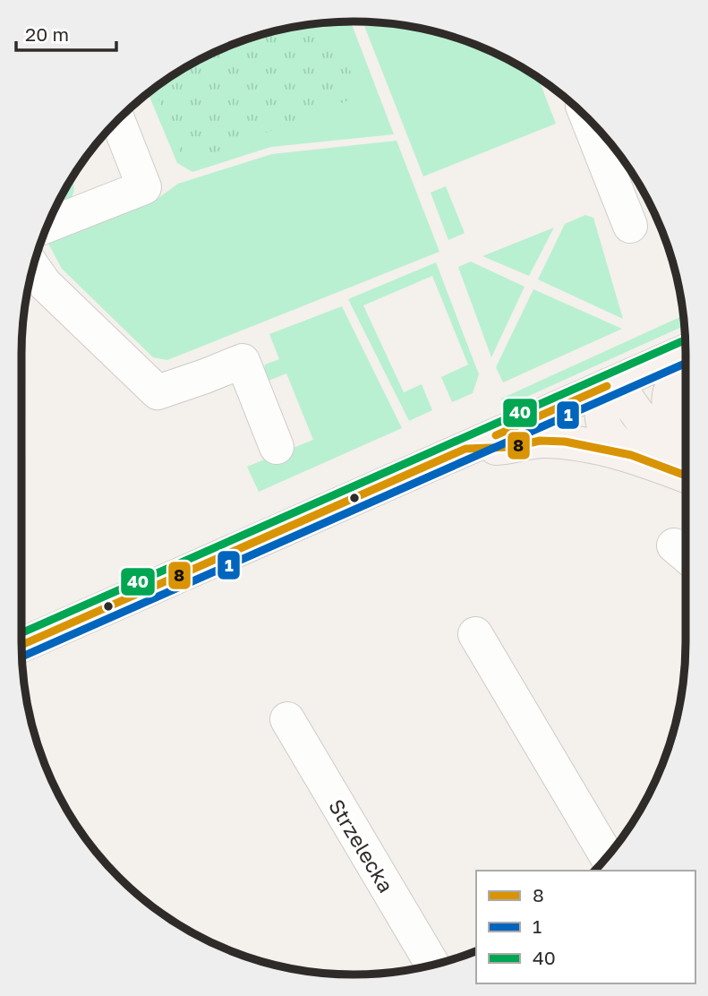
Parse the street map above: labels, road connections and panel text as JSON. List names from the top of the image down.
{
  "streets": {
    "street": ["Strzelecka"]
  },
  "lines": ["transit line 40", "transit line 1", "transit line 8"],
  "legend": ["8", "1", "40"],
  "scale_bar": "20 m"
}
